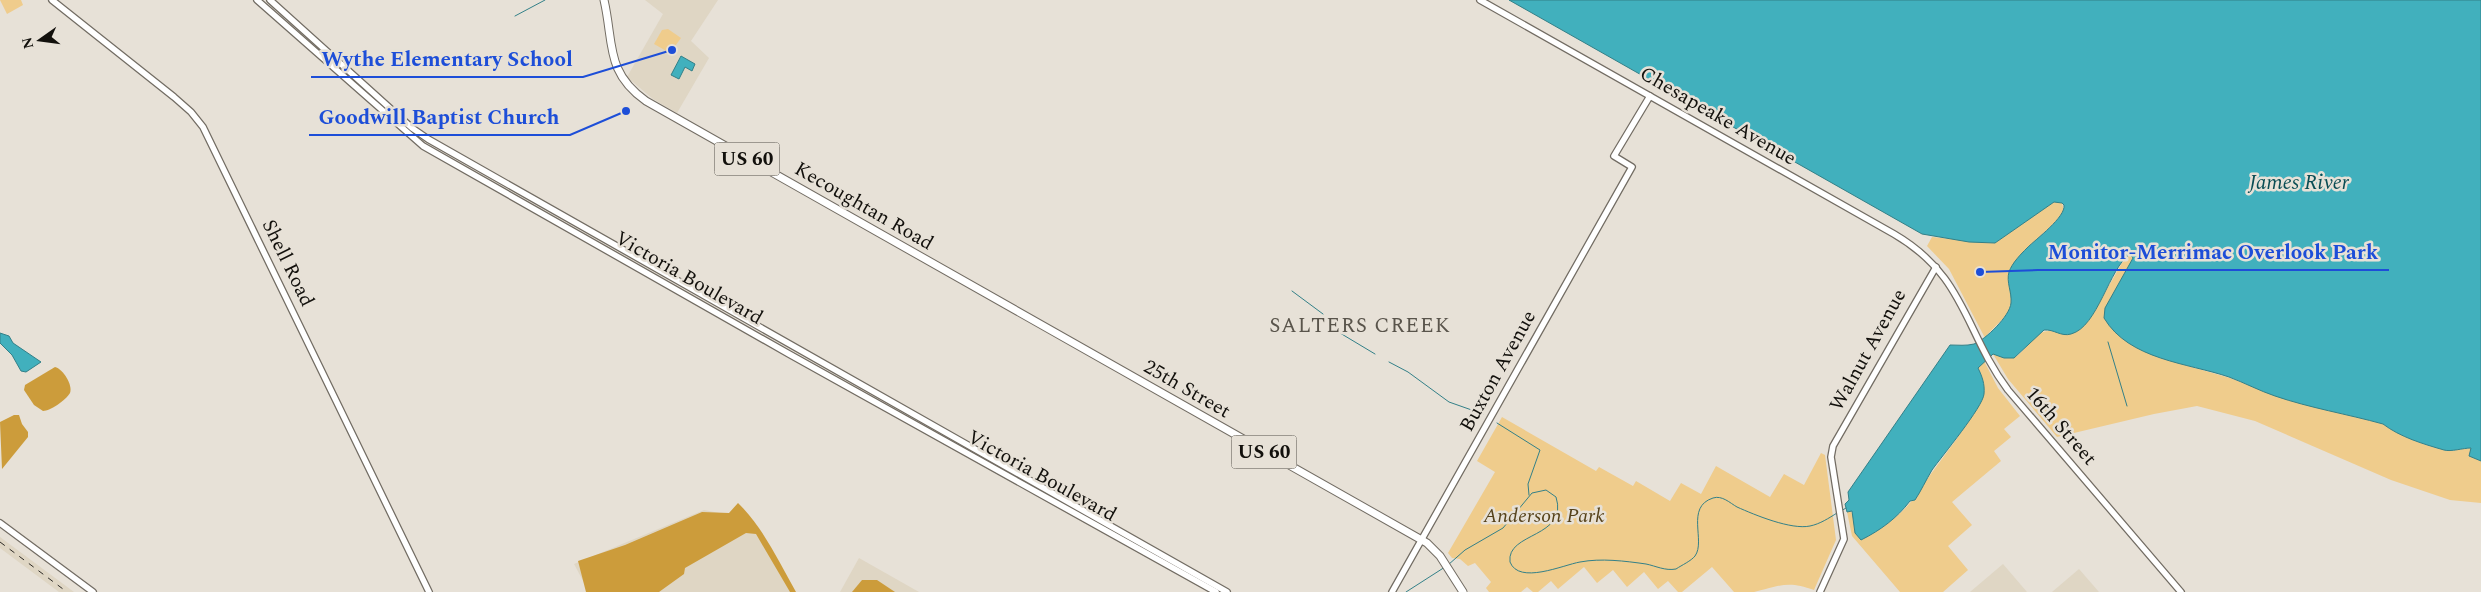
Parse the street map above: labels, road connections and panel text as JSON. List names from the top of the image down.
{
  "streets": {
    "main road": [
      "Chesapeake Avenue",
      "US 60",
      "Kecoughtan Road",
      "Shell Road",
      "Victoria Boulevard",
      "Walnut Avenue",
      "Buxton Avenue",
      "25th Street",
      "16th Street"
    ]
  },
  "crossings": [
    ["Chesapeake Avenue", "Walnut Avenue"],
    ["Chesapeake Avenue", "Buxton Avenue"],
    ["Chesapeake Avenue", "16th Street"],
    ["Kecoughtan Road", "25th Street"],
    ["Walnut Avenue", "16th Street"],
    ["Buxton Avenue", "25th Street"]
  ],
  "districts": ["SALTERS CREEK"],
  "water": ["James River"],
  "parks": ["Anderson Park"],
  "places": ["Wythe Elementary School", "Goodwill Baptist Church", "Monitor-Merrimac Overlook Park"],
  "north": "left"
}
